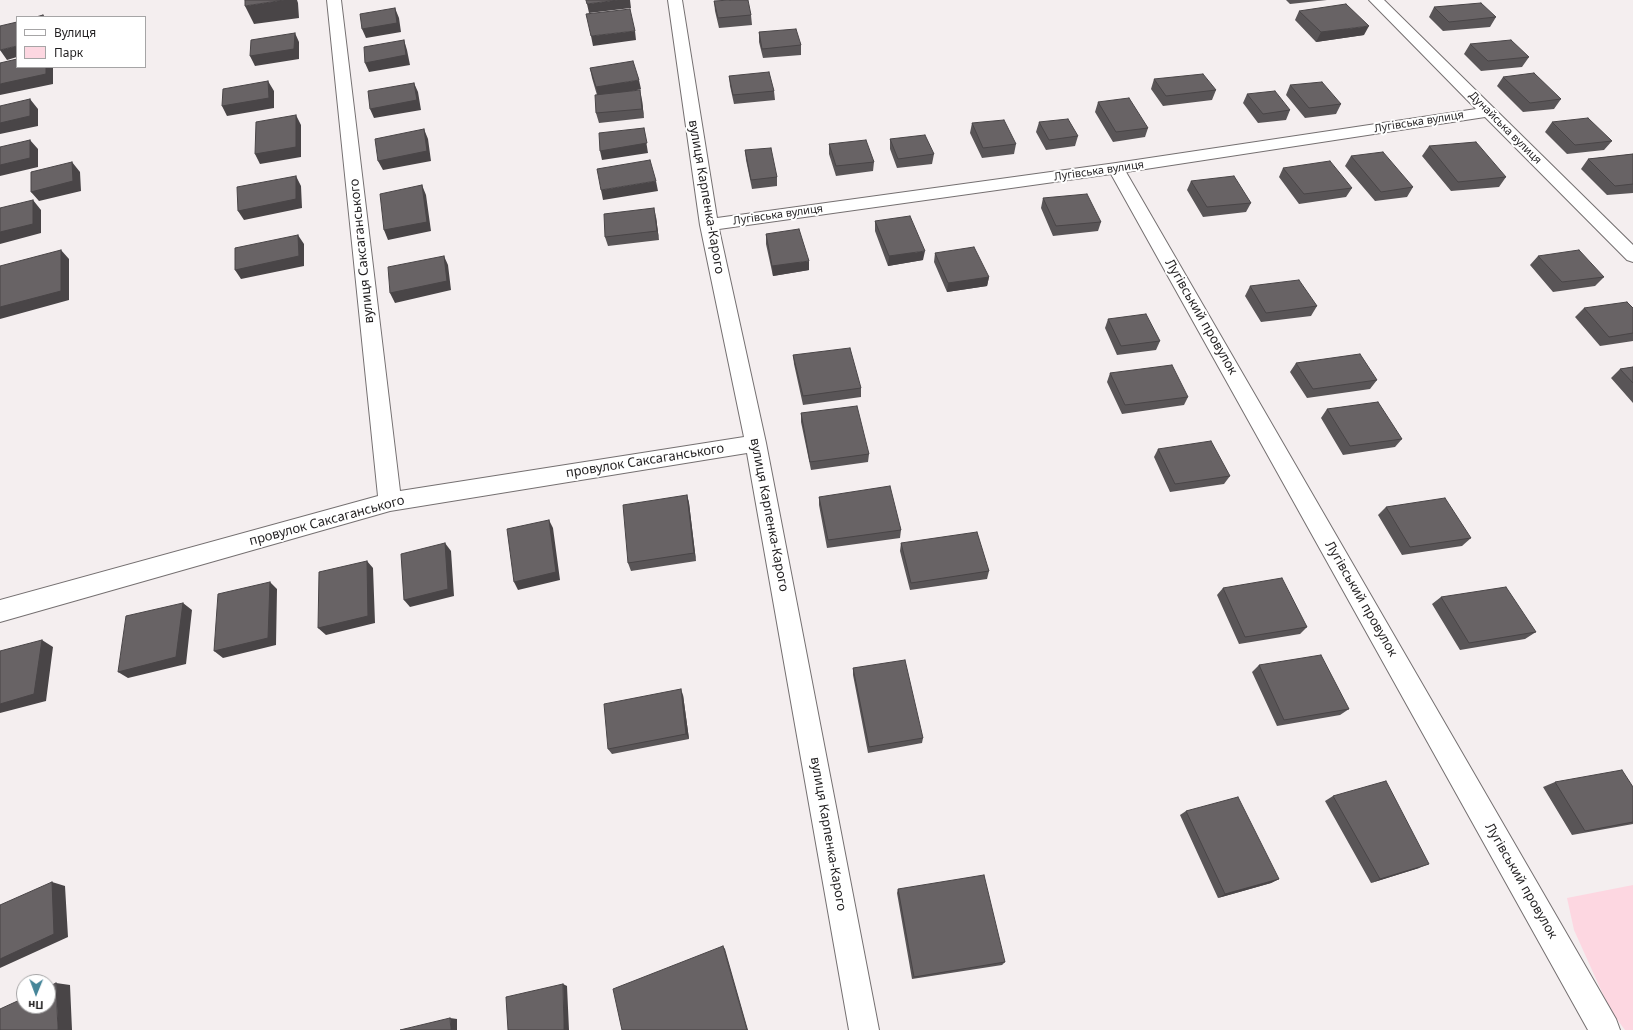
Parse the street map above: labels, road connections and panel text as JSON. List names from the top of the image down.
{
  "streets": {
    "street": [
      "Лугівська вулиця",
      "Дунайська вулиця",
      "вулиця Карпенка-Карого",
      "вулиця Саксаганського",
      "Лугівський провулок",
      "провулок Саксаганського"
    ]
  },
  "crossings": [
    ["Лугівська вулиця", "Дунайська вулиця"],
    ["Лугівська вулиця", "вулиця Карпенка-Карого"],
    ["Лугівська вулиця", "Лугівський провулок"],
    ["вулиця Карпенка-Карого", "провулок Саксаганського"],
    ["вулиця Саксаганського", "провулок Саксаганського"]
  ],
  "legend": ["Вулиця", "Парк"],
  "north": "bottom"
}
